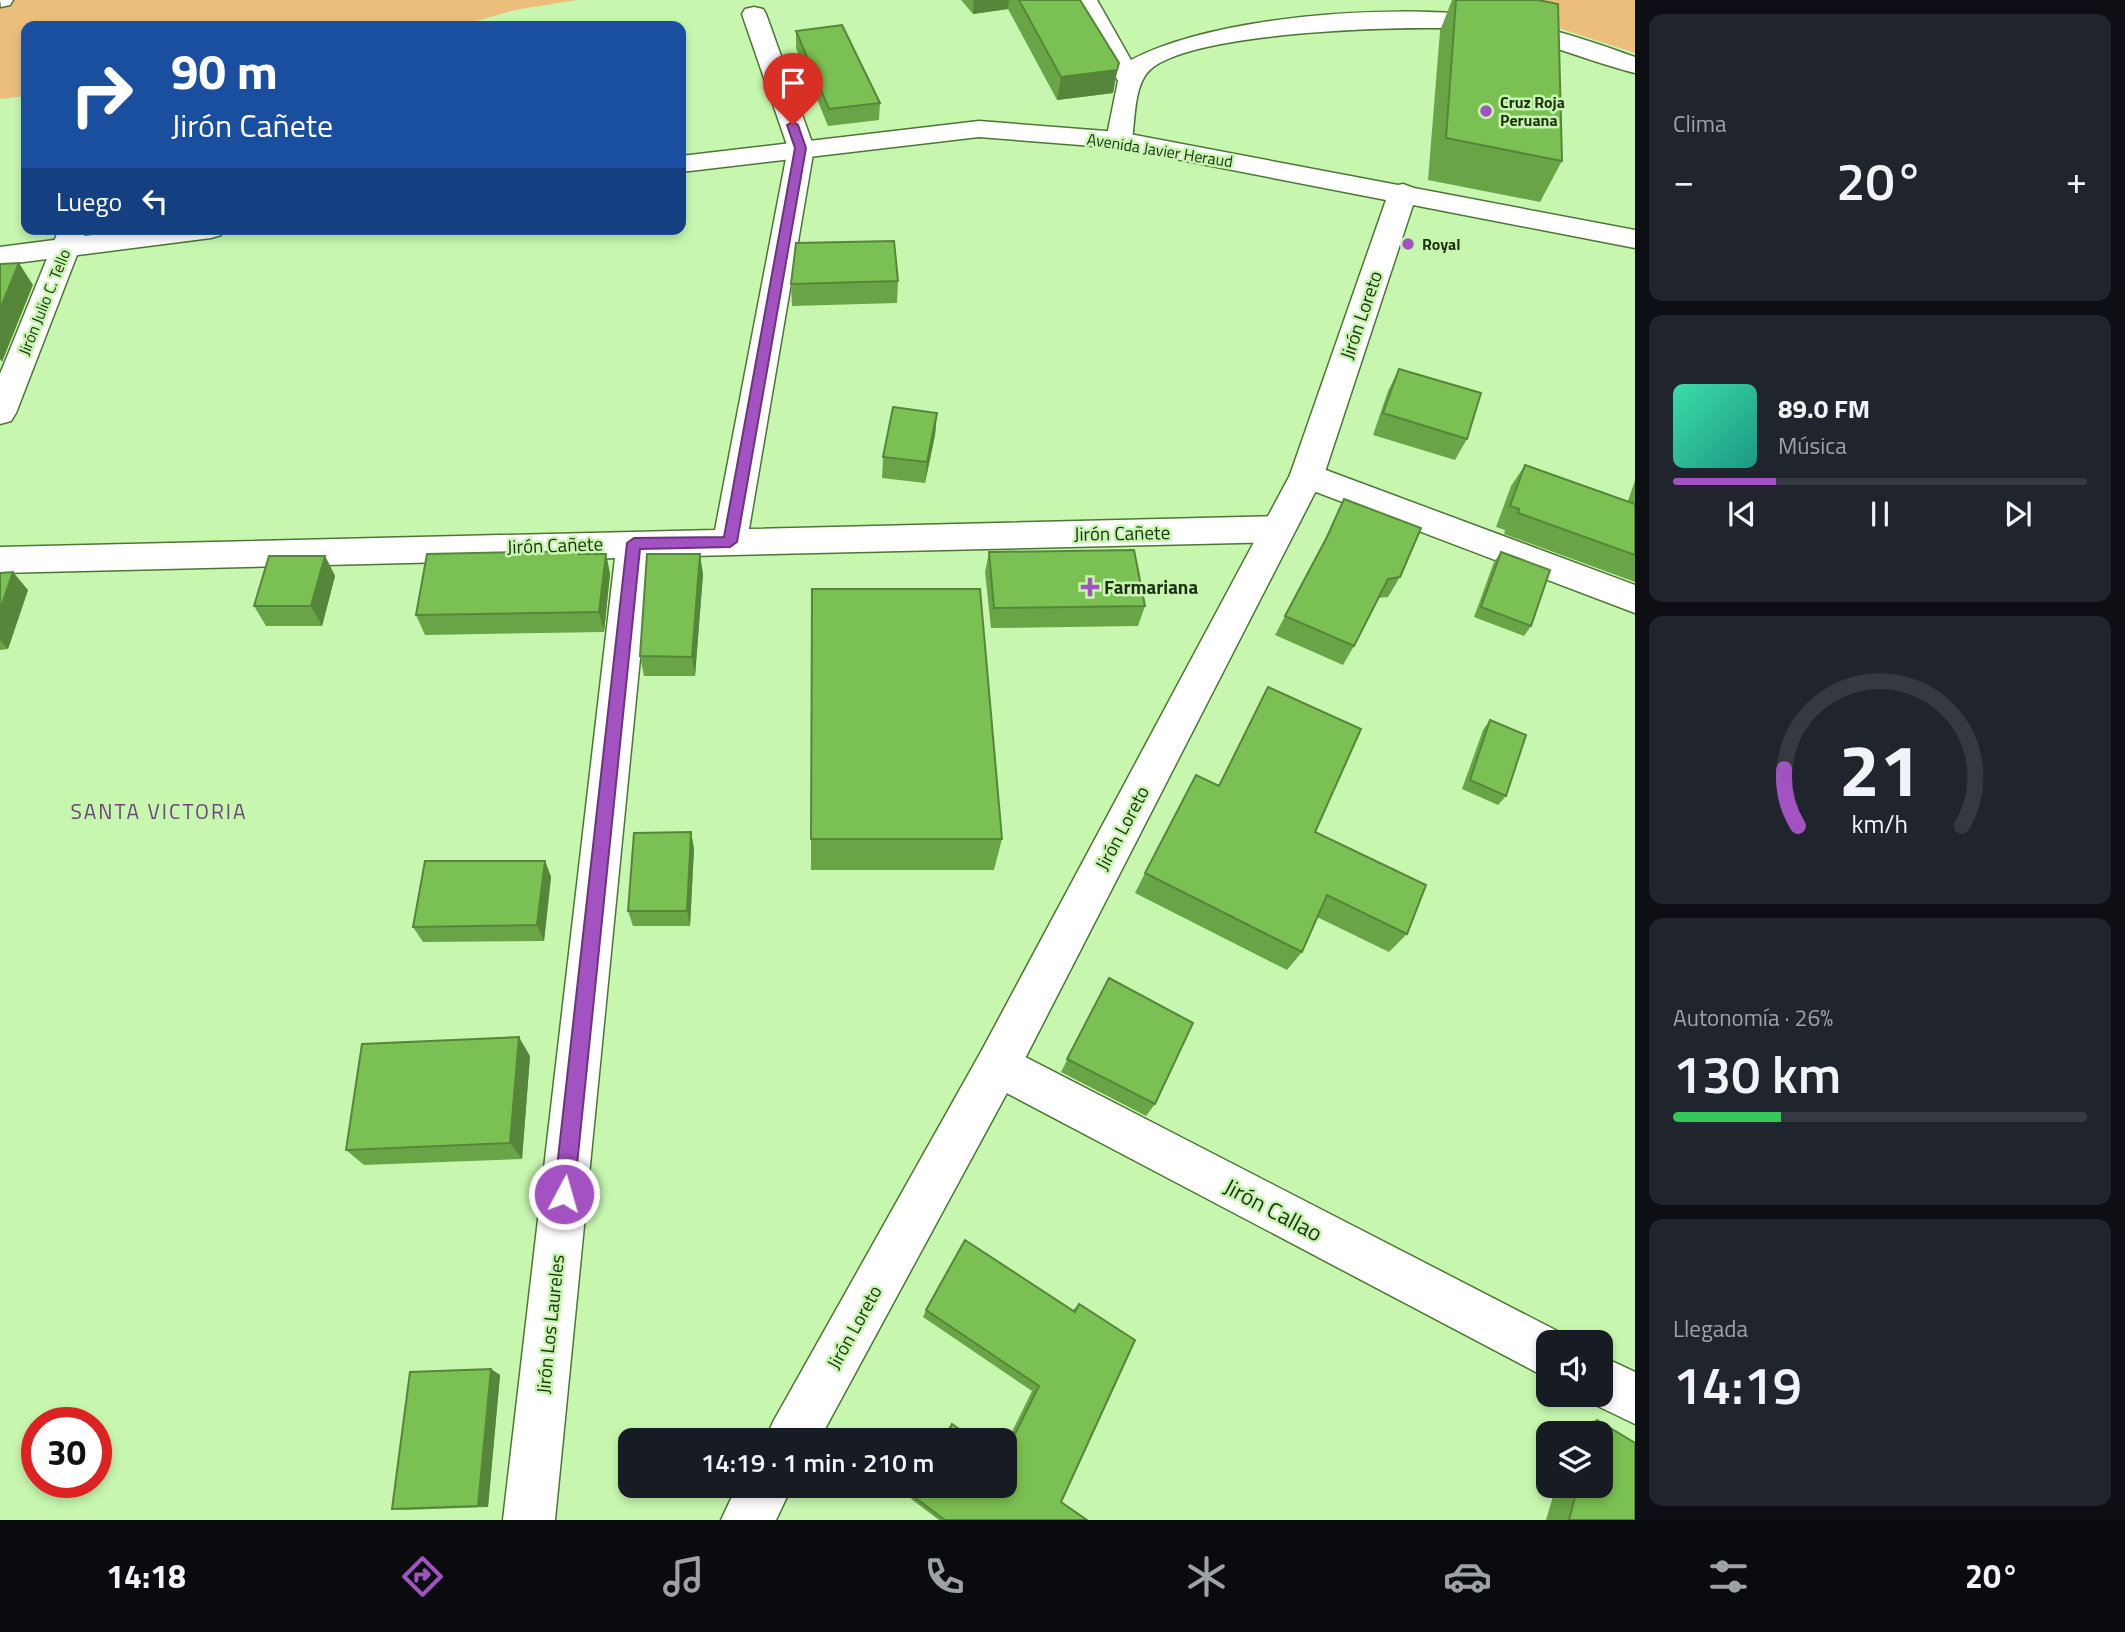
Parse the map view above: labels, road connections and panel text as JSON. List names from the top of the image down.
{
  "streets": {
    "street": [
      "Avenida Javier Heraud",
      "Jirón Julio C. Tello",
      "Jirón Loreto",
      "Jirón Cañete",
      "Jirón Callao",
      "Jirón Los Laureles"
    ]
  },
  "crossings": [
    ["Avenida Javier Heraud", "Jirón Loreto"],
    ["Jirón Loreto", "Jirón Cañete"],
    ["Jirón Loreto", "Jirón Callao"],
    ["Jirón Cañete", "Jirón Los Laureles"]
  ],
  "districts": ["SANTA VICTORIA"],
  "places": {
    "other": ["Cruz Roja Peruana", "Royal"],
    "health": ["Farmariana"]
  },
  "page": {
    "tile": [
      "Clima",
      ["Autonomía · 26%", "130 km"],
      ["Llegada", "14:19"]
    ],
    "turn": ["90 m", "Jirón Cañete"],
    "heat": ["−", "20°", "+"],
    "then": "Luego",
    "song": ["89.0 FM", "Música"],
    "limit": "30",
    "trip": "14:19 · 1 min · 210 m",
    "tabs": ["14:18", "20°"],
    "gauge": ["21", "km/h"]
  }
}
